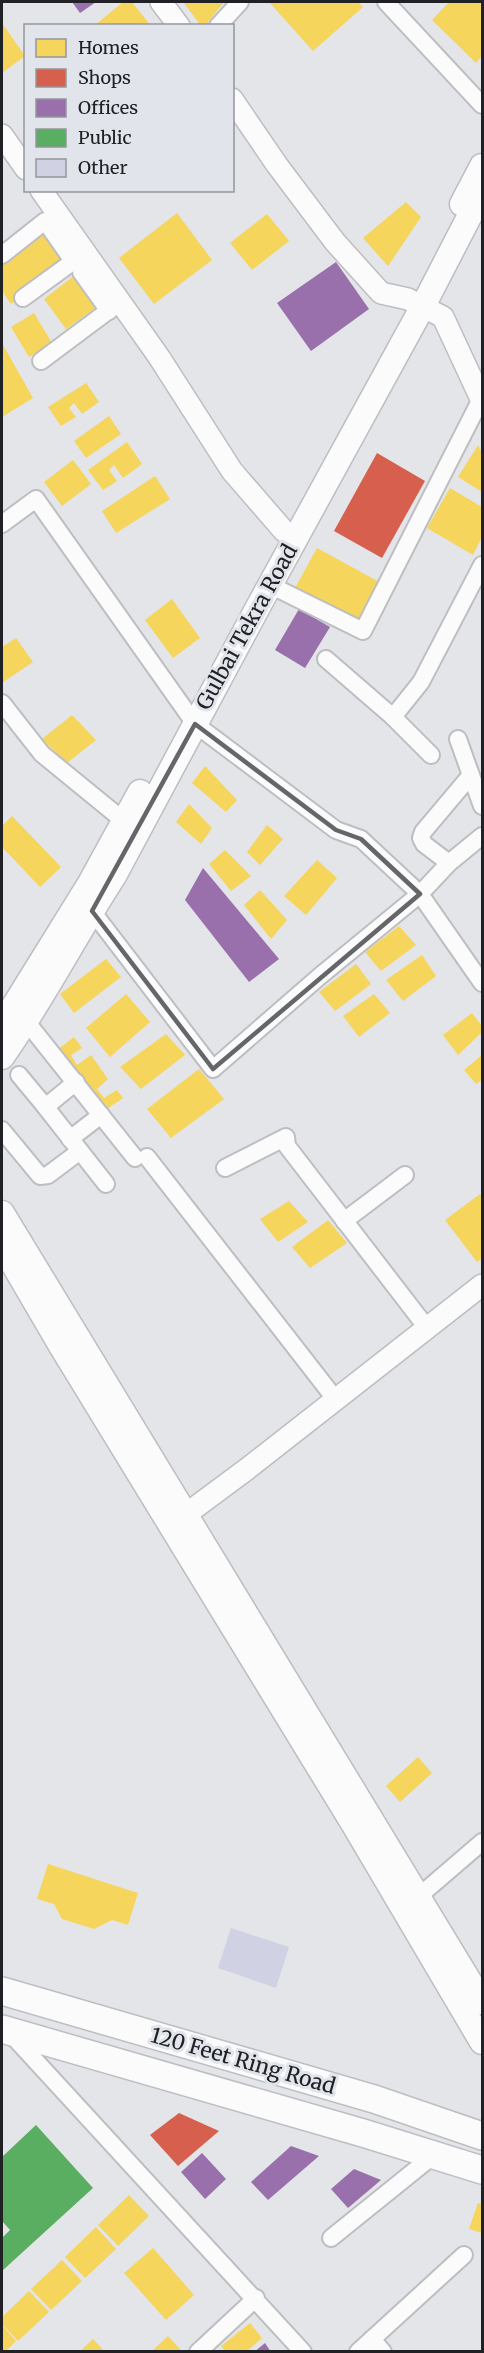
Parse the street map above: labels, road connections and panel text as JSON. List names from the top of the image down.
{
  "streets": {
    "main road": ["Gulbai Tekra Road", "120 Feet Ring Road"]
  },
  "legend": [
    "Homes",
    "Shops",
    "Offices",
    "Public",
    "Other"
  ]
}
